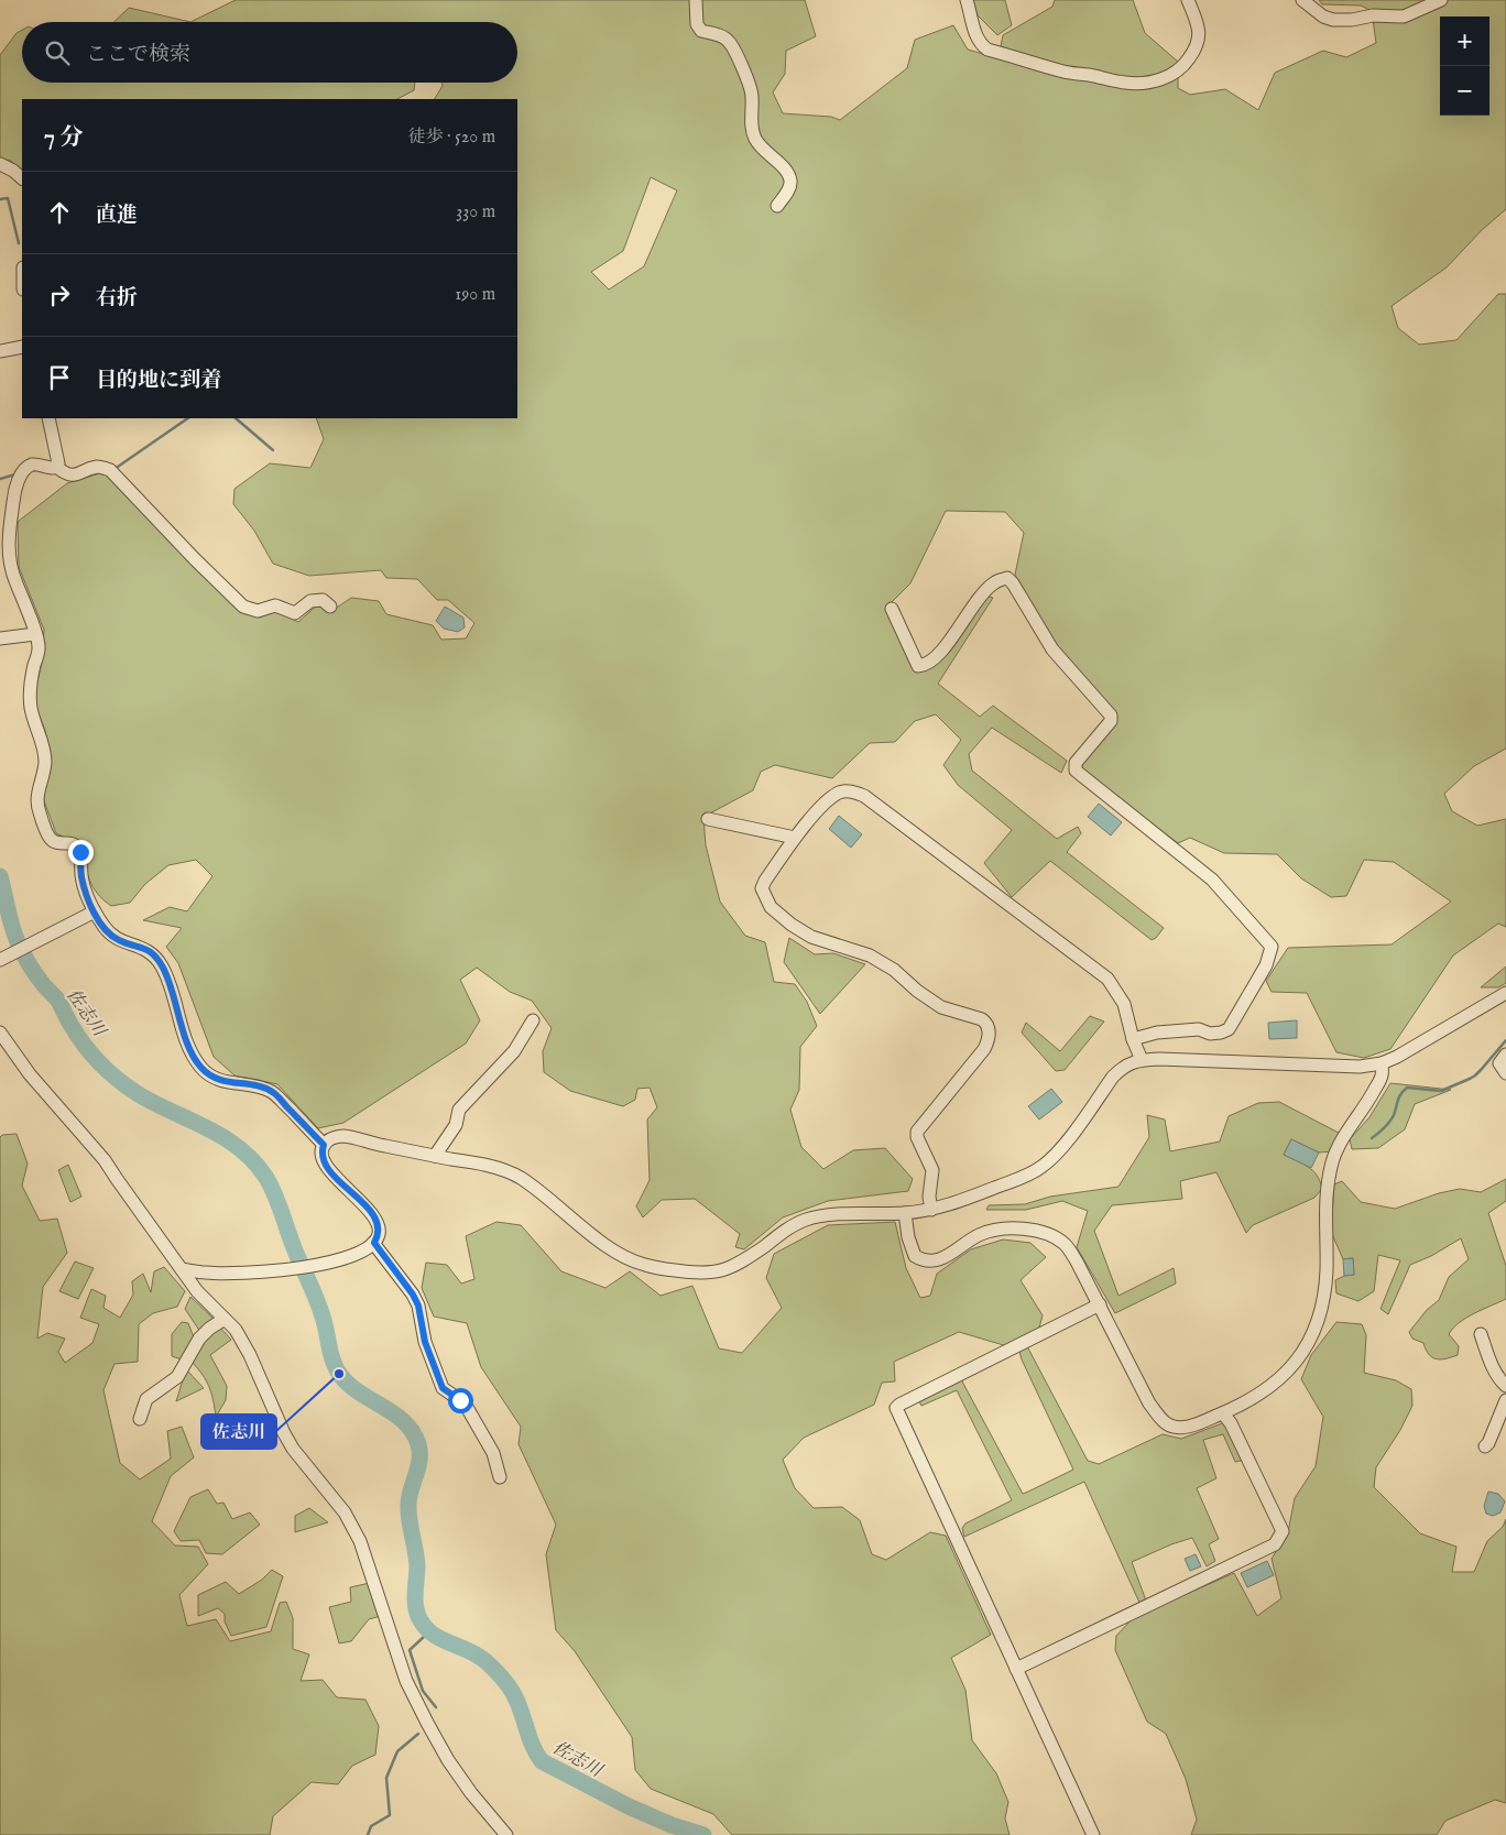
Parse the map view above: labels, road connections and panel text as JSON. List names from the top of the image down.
{
  "water": ["佐志川"],
  "places": ["佐志川"],
  "page": {
    "map_buttons": ["+", "−"],
    "search": "ここで検索",
    "heading": ["7 分", "徒歩 · 520 m"],
    "list": [
      ["直進", "330 m"],
      ["右折", "190 m"],
      "目的地に到着"
    ]
  }
}
